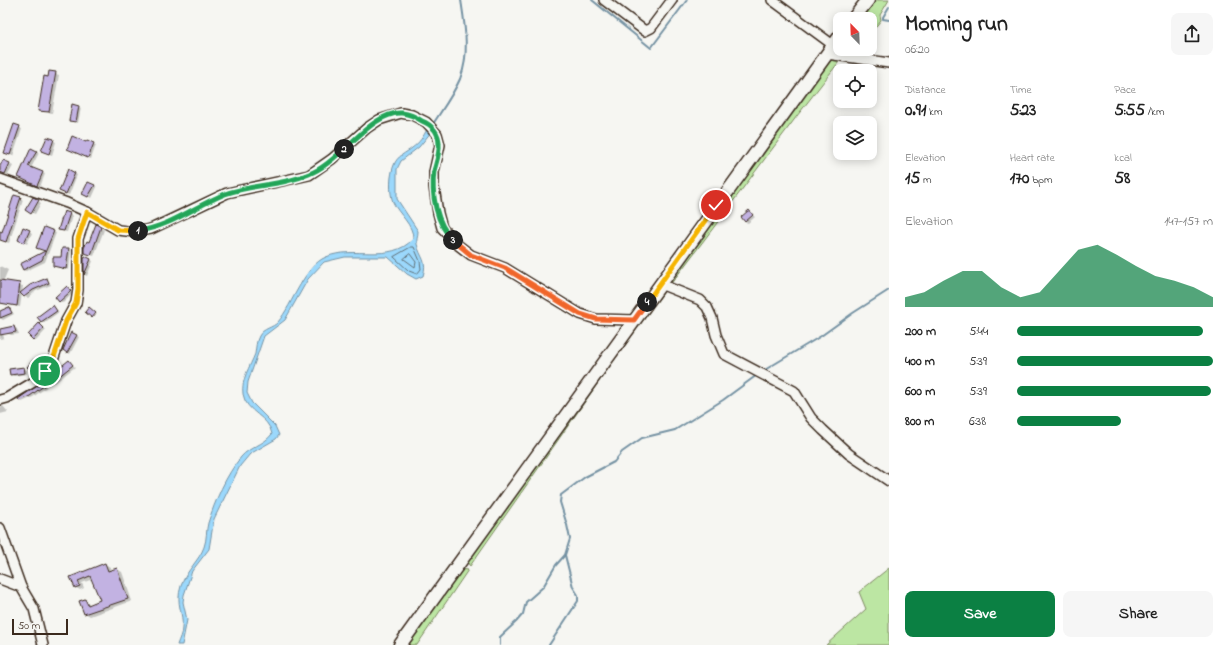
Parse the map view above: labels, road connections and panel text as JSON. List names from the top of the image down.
{
  "scale_bar": "50 m",
  "north": "top left",
  "page": {
    "heading": ["Morning run", "06:20"],
    "stats": [
      ["Distance", "0.91 km"],
      ["Time", "5:23"],
      ["Pace", "5:55 /km"],
      ["Elevation", "15 m"],
      ["Heart rate", "170 bpm"],
      ["kcal", "58"]
    ],
    "pins": [
      "2",
      "1",
      "3",
      "4"
    ],
    "chart": ["Elevation", "147–157 m"],
    "list": [
      {
        "name": "200 m",
        "note": "5:44"
      },
      {
        "name": "400 m",
        "note": "5:39"
      },
      {
        "name": "600 m",
        "note": "5:39"
      },
      {
        "name": "800 m",
        "note": "6:38"
      }
    ],
    "buttons": ["Save", "Share"],
    "scale": "50 m"
  }
}
